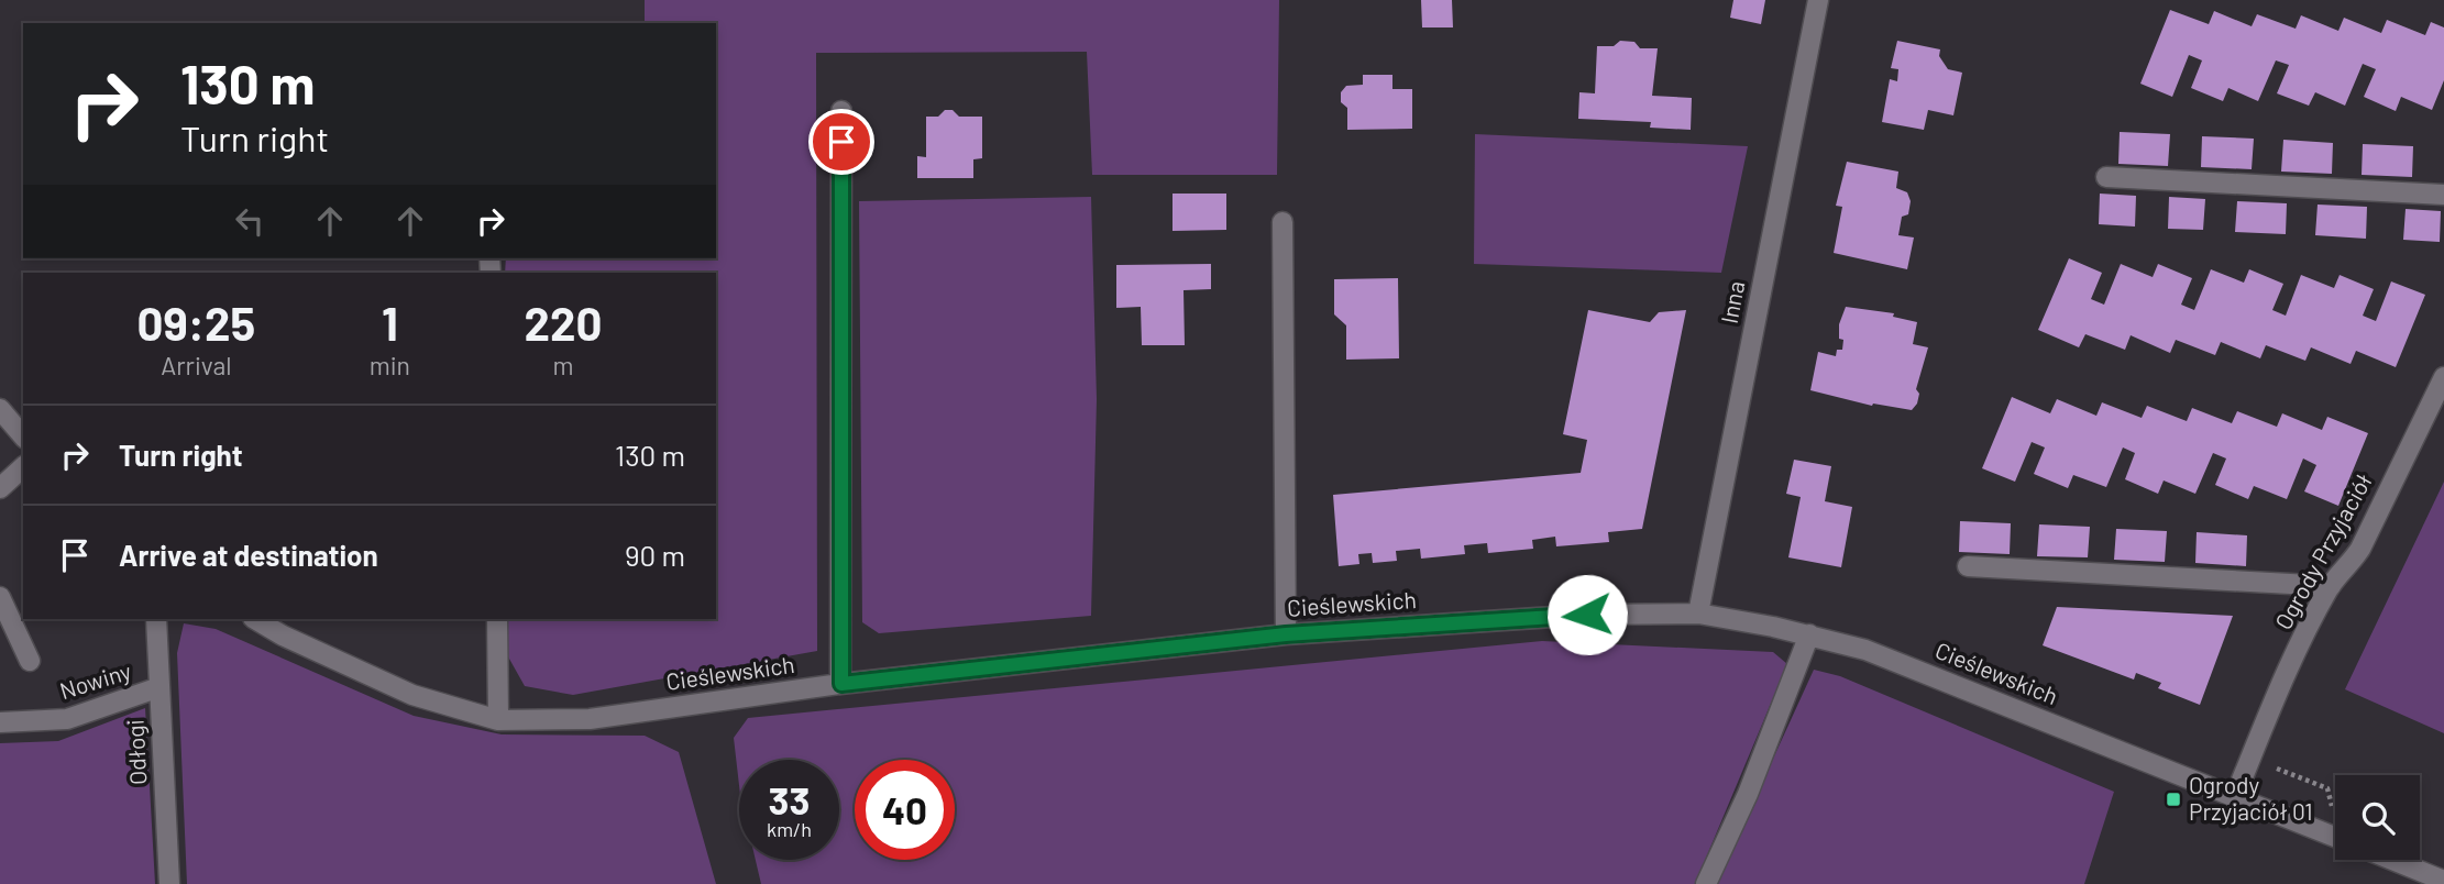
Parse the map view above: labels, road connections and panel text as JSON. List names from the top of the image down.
{
  "streets": {
    "street": [
      "Inna",
      "Ogrody Przyjaciół",
      "Cieślewskich",
      "Nowiny",
      "Odłogi"
    ]
  },
  "crossings": [
    ["Inna", "Cieślewskich"],
    ["Ogrody Przyjaciół", "Cieślewskich"],
    ["Nowiny", "Odłogi"]
  ],
  "places": {
    "transit": ["Ogrody Przyjaciół 01"]
  },
  "page": {
    "turn": ["130 m", "Turn right"],
    "eta": [
      "09:25",
      "Arrival",
      "1",
      "min",
      "220",
      "m"
    ],
    "list": [
      {
        "name": "Turn right",
        "value": "130 m"
      },
      {
        "name": "Arrive at destination",
        "value": "90 m"
      }
    ],
    "speed": "33 km/h",
    "limit": "40"
  }
}
